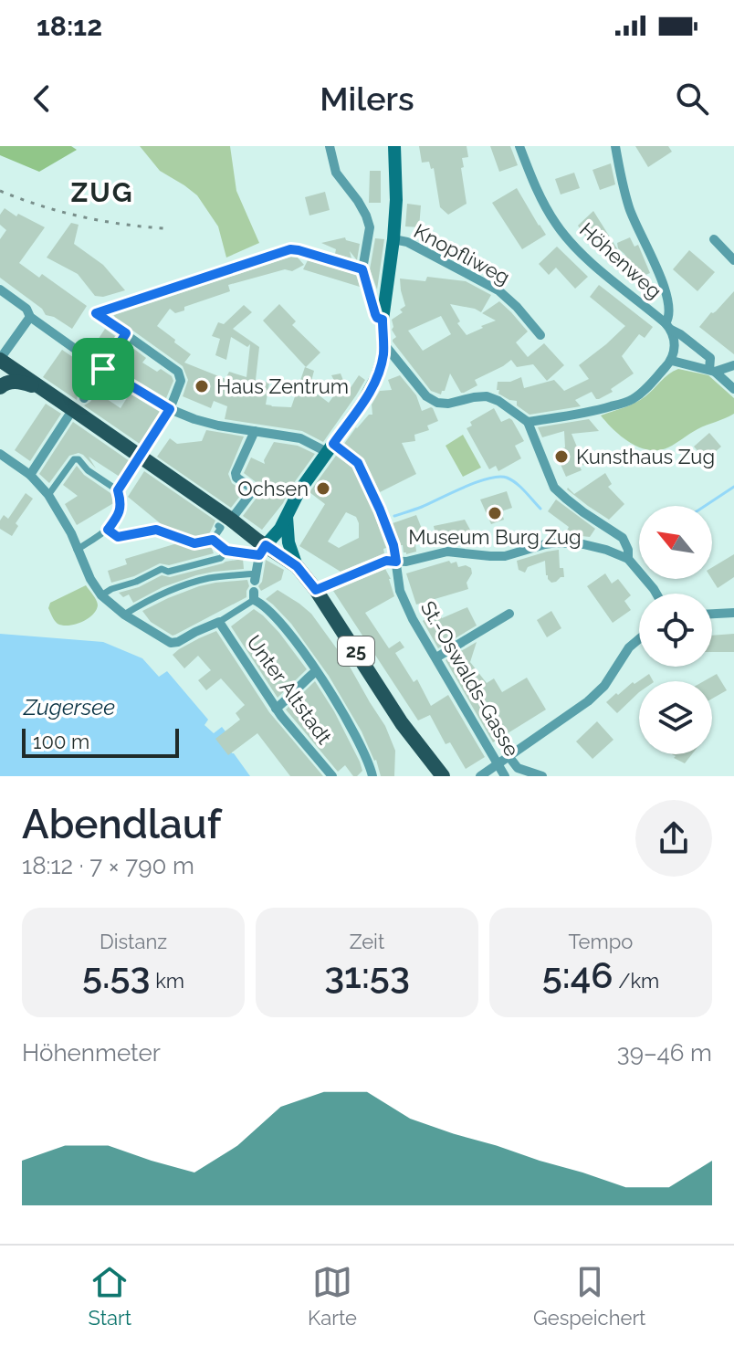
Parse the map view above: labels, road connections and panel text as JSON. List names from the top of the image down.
{
  "streets": {
    "main road": ["25"],
    "street": [
      "Knopfliweg",
      "Höhenweg",
      "St.-Oswalds-Gasse",
      "Unter Altstadt"
    ]
  },
  "districts": ["ZUG"],
  "water": ["Zugersee"],
  "places": [
    "Haus Zentrum",
    "Kunsthaus Zug",
    "Ochsen",
    "Museum Burg Zug"
  ],
  "scale_bar": "100 m",
  "north": "top left",
  "page": {
    "status": "18:12",
    "header": "Milers",
    "scale": "100 m",
    "heading": ["Abendlauf", "18:12 · 7 × 790 m"],
    "stats": [
      ["Distanz", "5.53 km"],
      ["Zeit", "31:53"],
      ["Tempo", "5:46 /km"]
    ],
    "chart": ["Höhenmeter", "39–46 m"],
    "tabs": ["Start", "Karte", "Gespeichert"]
  }
}
